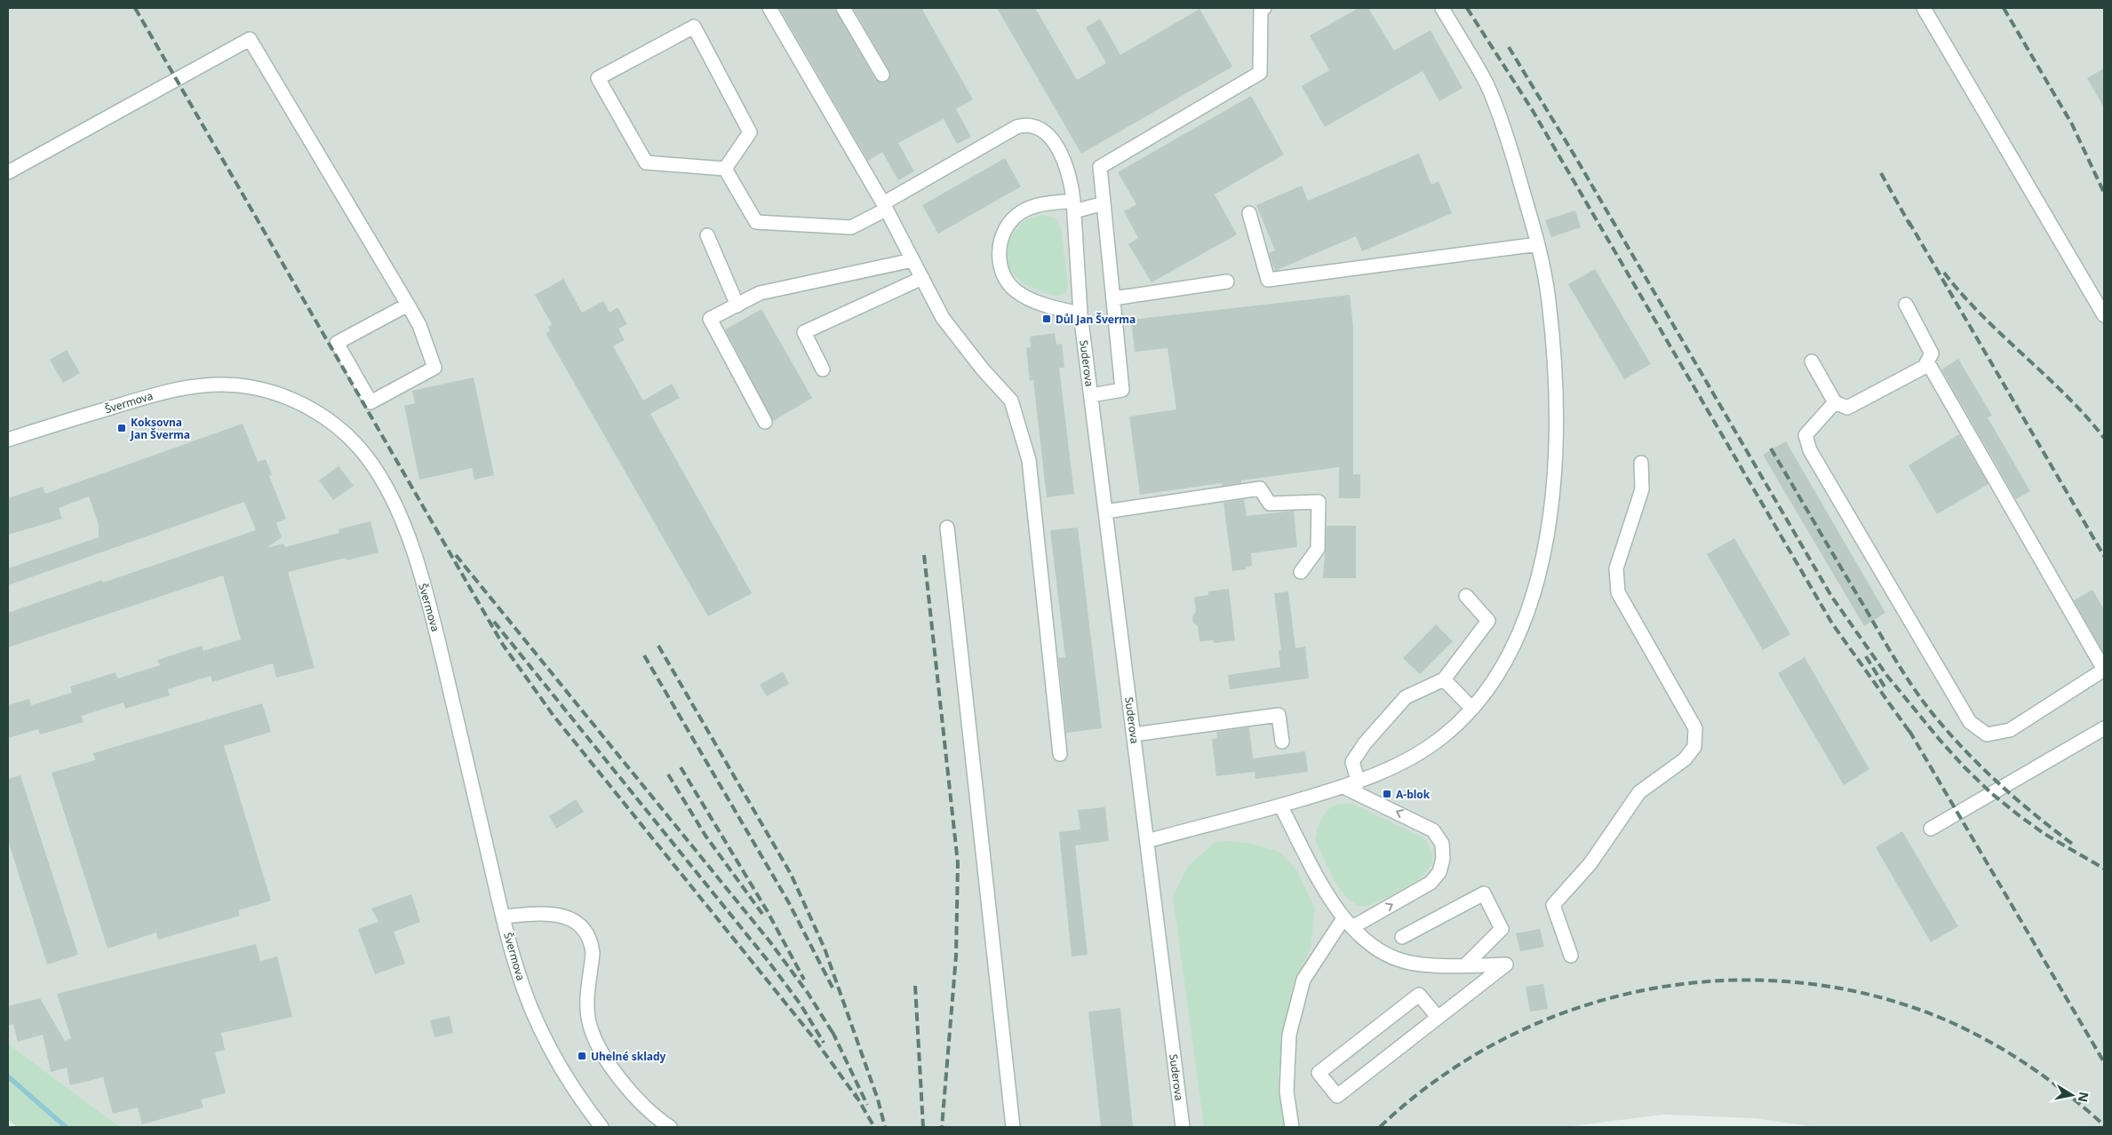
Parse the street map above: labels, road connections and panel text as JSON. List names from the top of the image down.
{
  "streets": {
    "street": ["Suderova", "Švermova"]
  },
  "places": {
    "transit": [
      "Důl Jan Šverma",
      "Koksovna Jan Šverma",
      "A-blok",
      "Uhelné sklady"
    ]
  },
  "north": "right"
}
